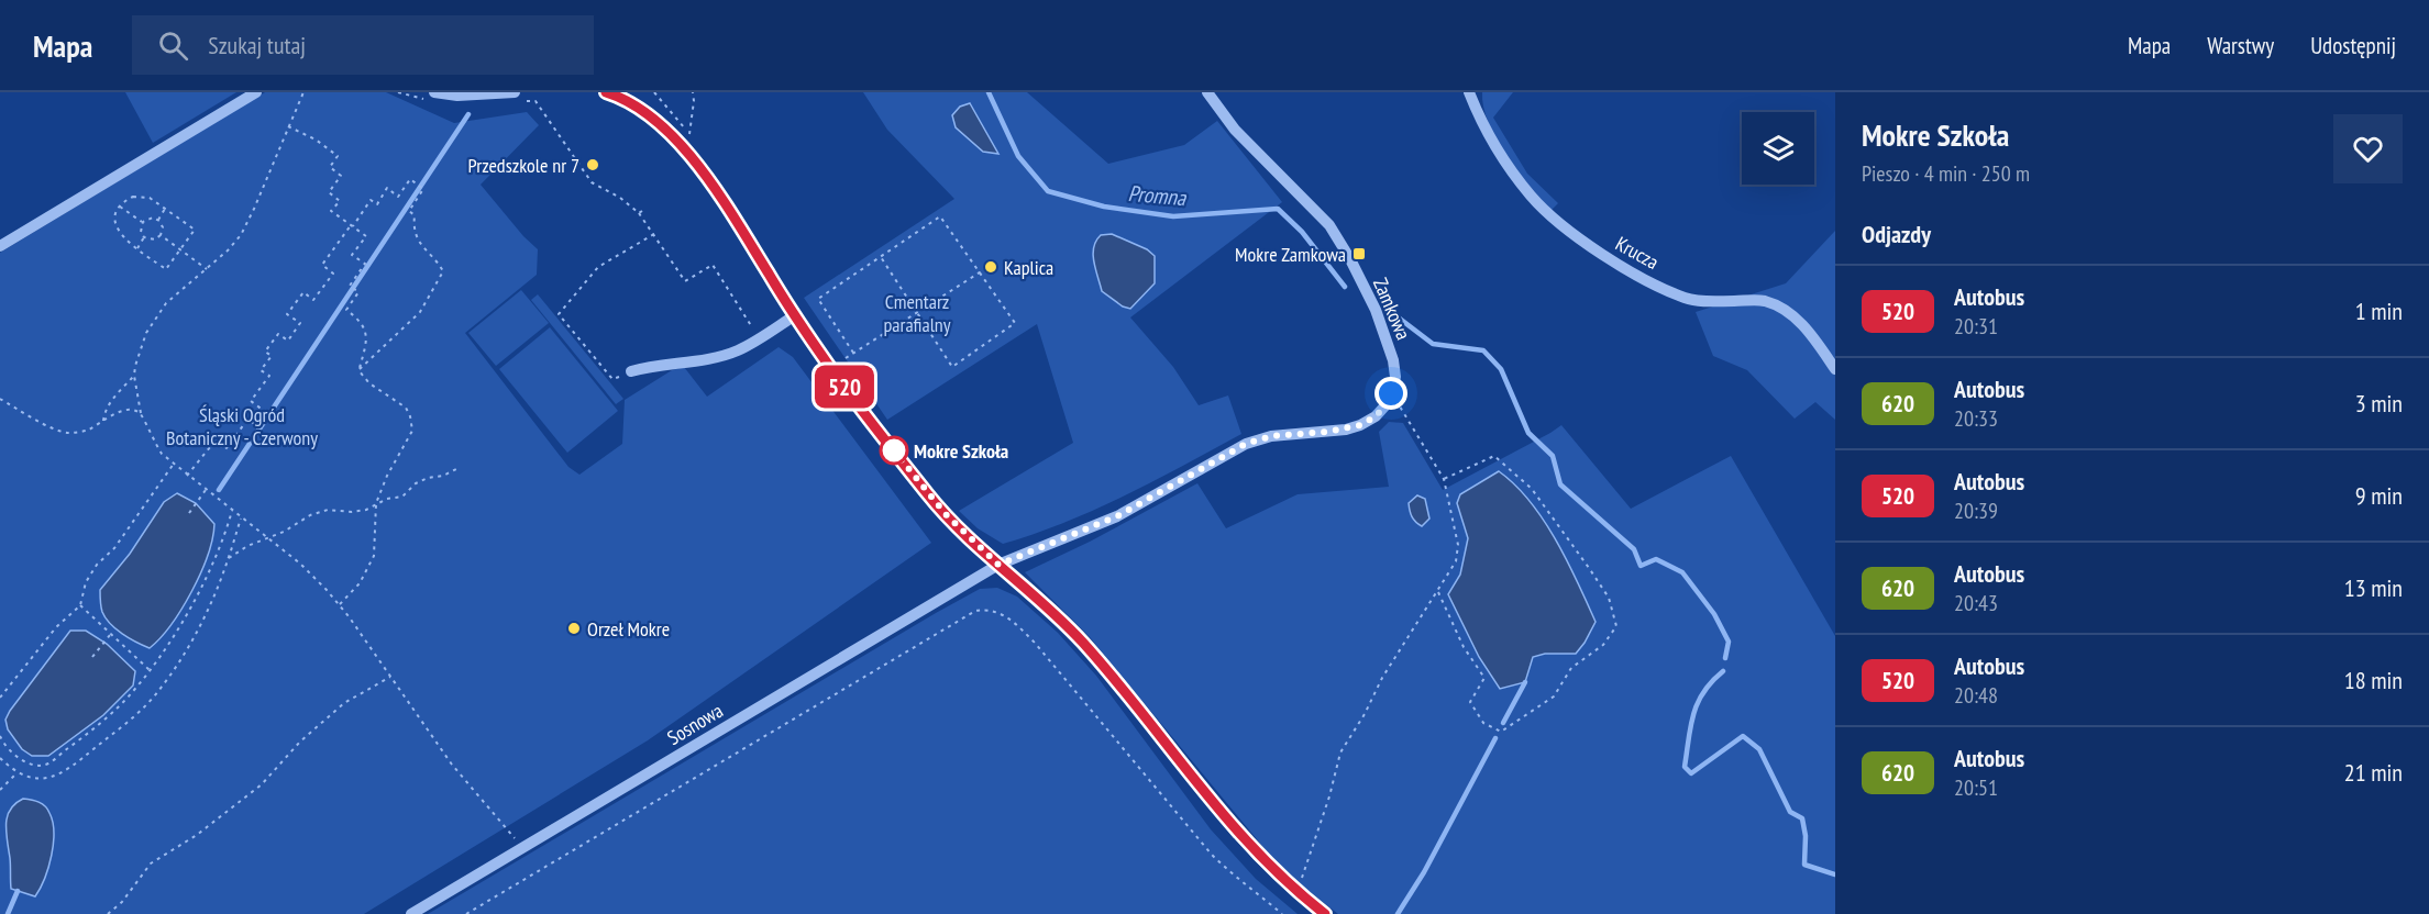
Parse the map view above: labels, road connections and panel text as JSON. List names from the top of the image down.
{
  "streets": {
    "street": ["Krucza", "Zamkowa", "Sosnowa"]
  },
  "water": ["Promna"],
  "parks": ["Cmentarz parafialny", "Śląski Ogród Botaniczny - Czerwony"],
  "places": {
    "other": [
      "Przedszkole nr 7",
      "Kaplica",
      "Mokre Szkoła",
      "Orzeł Mokre"
    ],
    "transit": ["Mokre Zamkowa"]
  },
  "lines": ["bus line 520"],
  "page": {
    "header": "Mapa",
    "search": "Szukaj tutaj",
    "nav": ["Mapa", "Warstwy", "Udostępnij"],
    "on_map": "520",
    "heading": [
      ["Mokre Szkoła", "Pieszo · 4 min · 250 m"],
      "Odjazdy"
    ],
    "list": [
      {
        "mark": "520",
        "name": "Autobus",
        "note": "20:31",
        "value": "1 min"
      },
      {
        "mark": "620",
        "name": "Autobus",
        "note": "20:33",
        "value": "3 min"
      },
      {
        "mark": "520",
        "name": "Autobus",
        "note": "20:39",
        "value": "9 min"
      },
      {
        "mark": "620",
        "name": "Autobus",
        "note": "20:43",
        "value": "13 min"
      },
      {
        "mark": "520",
        "name": "Autobus",
        "note": "20:48",
        "value": "18 min"
      },
      {
        "mark": "620",
        "name": "Autobus",
        "note": "20:51",
        "value": "21 min"
      }
    ]
  }
}
